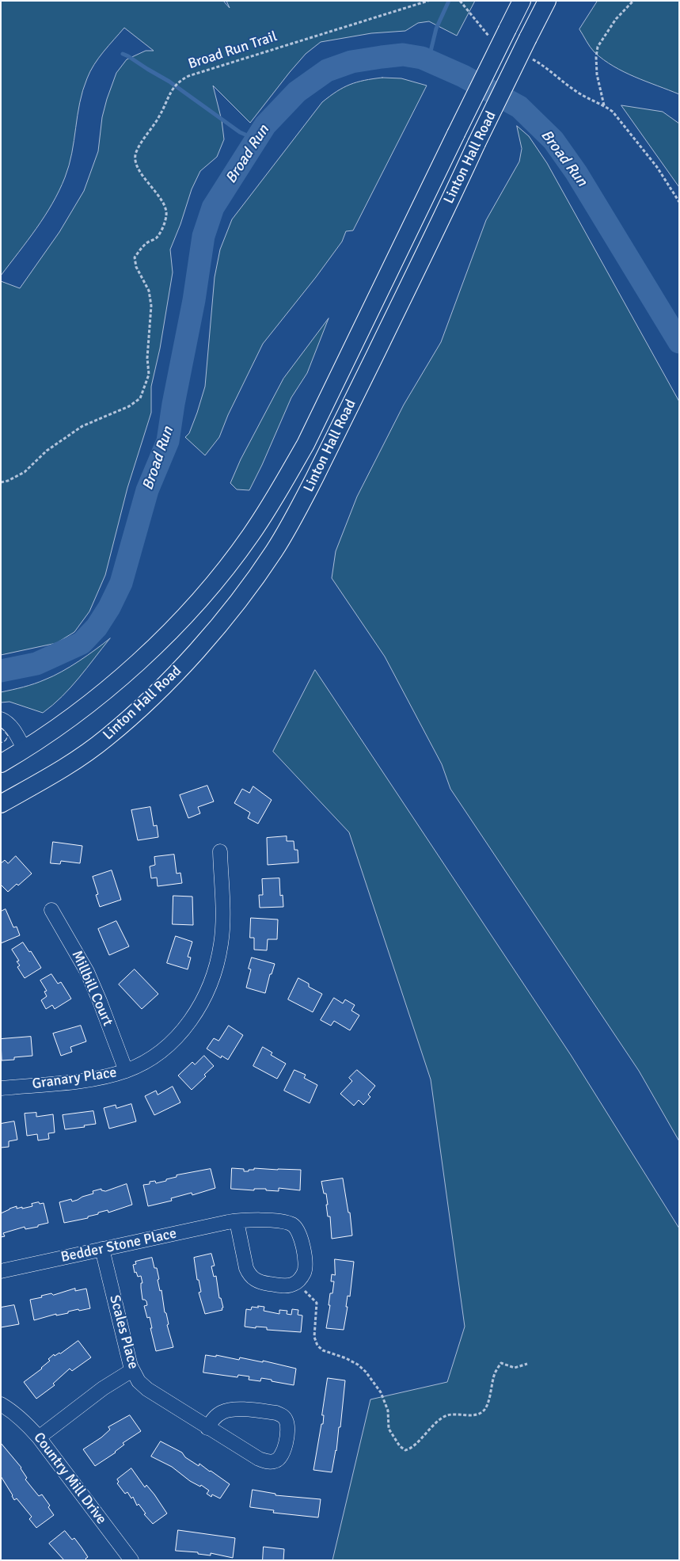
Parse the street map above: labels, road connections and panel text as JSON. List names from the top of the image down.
{
  "streets": {
    "main road": ["Linton Hall Road"],
    "street": [
      "Millbill Court",
      "Granary Place",
      "Bedder Stone Place",
      "Scales Place",
      "Country Mill Drive"
    ],
    "path": ["Broad Run Trail"]
  },
  "crossings": [
    ["Millbill Court", "Granary Place"],
    ["Bedder Stone Place", "Scales Place"]
  ],
  "water": ["Broad Run"]
}
